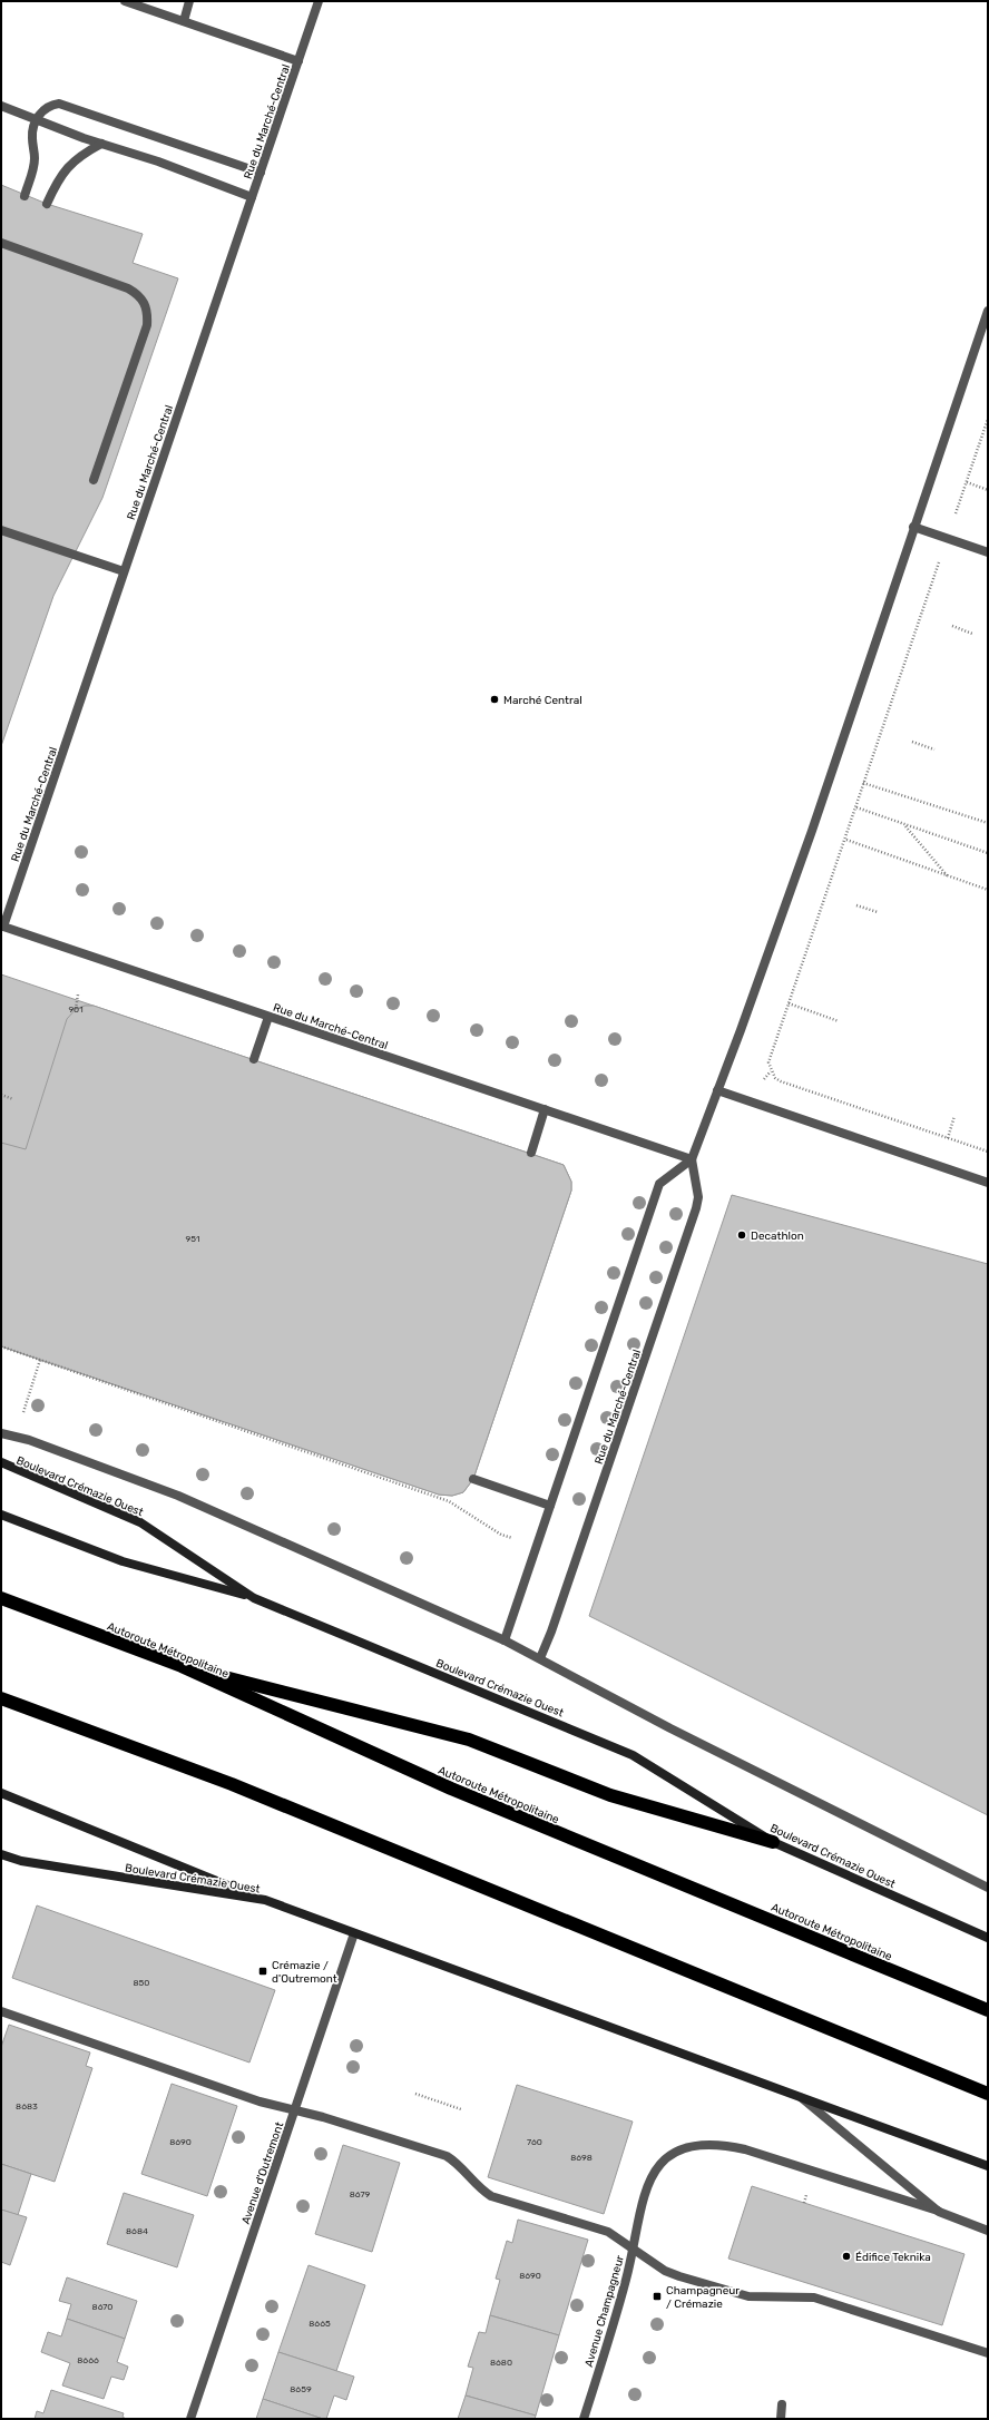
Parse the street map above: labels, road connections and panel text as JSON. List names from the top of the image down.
{
  "streets": {
    "highway": ["Autoroute Métropolitaine"],
    "main road": ["Boulevard Crémazie Ouest"],
    "street": ["Rue du Marché-Central", "Avenue d'Outremont", "Avenue Champagneur"]
  },
  "crossings": [
    ["Rue du Marché-Central", "Boulevard Crémazie Ouest"],
    ["Boulevard Crémazie Ouest", "Avenue d'Outremont"],
    ["Boulevard Crémazie Ouest", "Avenue Champagneur"]
  ],
  "places": {
    "other": ["Marché Central", "Decathlon", "Édifice Teknika"],
    "transit": ["Crémazie / d'Outremont", "Champagneur / Crémazie"]
  },
  "house_numbers": [
    "901",
    "951",
    "850",
    "8683",
    "8690",
    "760",
    "8698",
    "8679",
    "8684",
    "8690",
    "8670",
    "8665",
    "8666",
    "8680",
    "8659"
  ]
}
